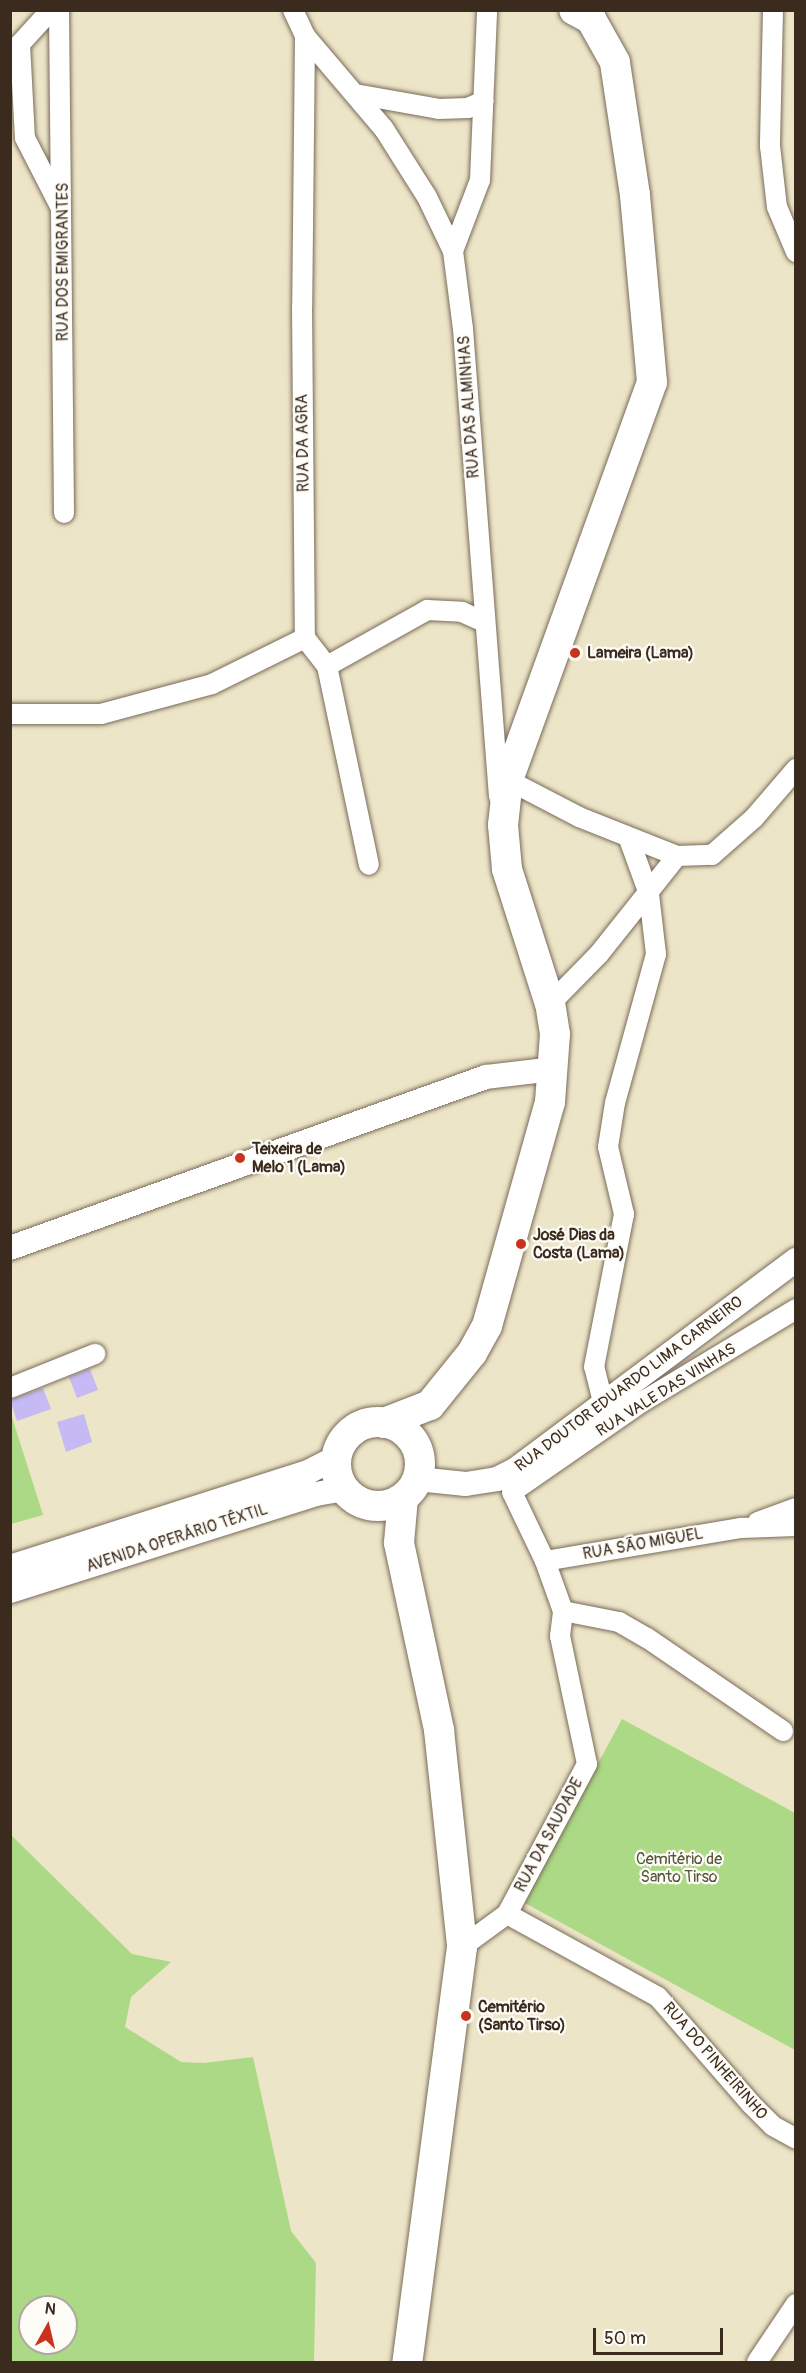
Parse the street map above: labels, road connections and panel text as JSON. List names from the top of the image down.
{
  "streets": {
    "street": [
      "RUA DOS EMIGRANTES",
      "RUA DAS ALMINHAS",
      "RUA DA AGRA",
      "RUA DOUTOR EDUARDO LIMA CARNEIRO",
      "RUA VALE DAS VINHAS",
      "AVENIDA OPERÁRIO TÊXTIL",
      "RUA SÃO MIGUEL",
      "RUA DA SAUDADE",
      "RUA DO PINHEIRINHO"
    ]
  },
  "crossings": [
    ["RUA DAS ALMINHAS", "RUA DA AGRA"],
    ["RUA DOUTOR EDUARDO LIMA CARNEIRO", "AVENIDA OPERÁRIO TÊXTIL"],
    ["RUA VALE DAS VINHAS", "RUA SÃO MIGUEL"],
    ["RUA VALE DAS VINHAS", "RUA DA SAUDADE"],
    ["RUA SÃO MIGUEL", "RUA DA SAUDADE"],
    ["RUA DA SAUDADE", "RUA DO PINHEIRINHO"]
  ],
  "parks": ["Cemitério de Santo Tirso"],
  "places": [
    "Lameira (Lama)",
    "Teixeira de Melo 1 (Lama)",
    "José Dias da Costa (Lama)",
    "Cemitério (Santo Tirso)"
  ],
  "scale_bar": "50 m",
  "north": "top"
}
